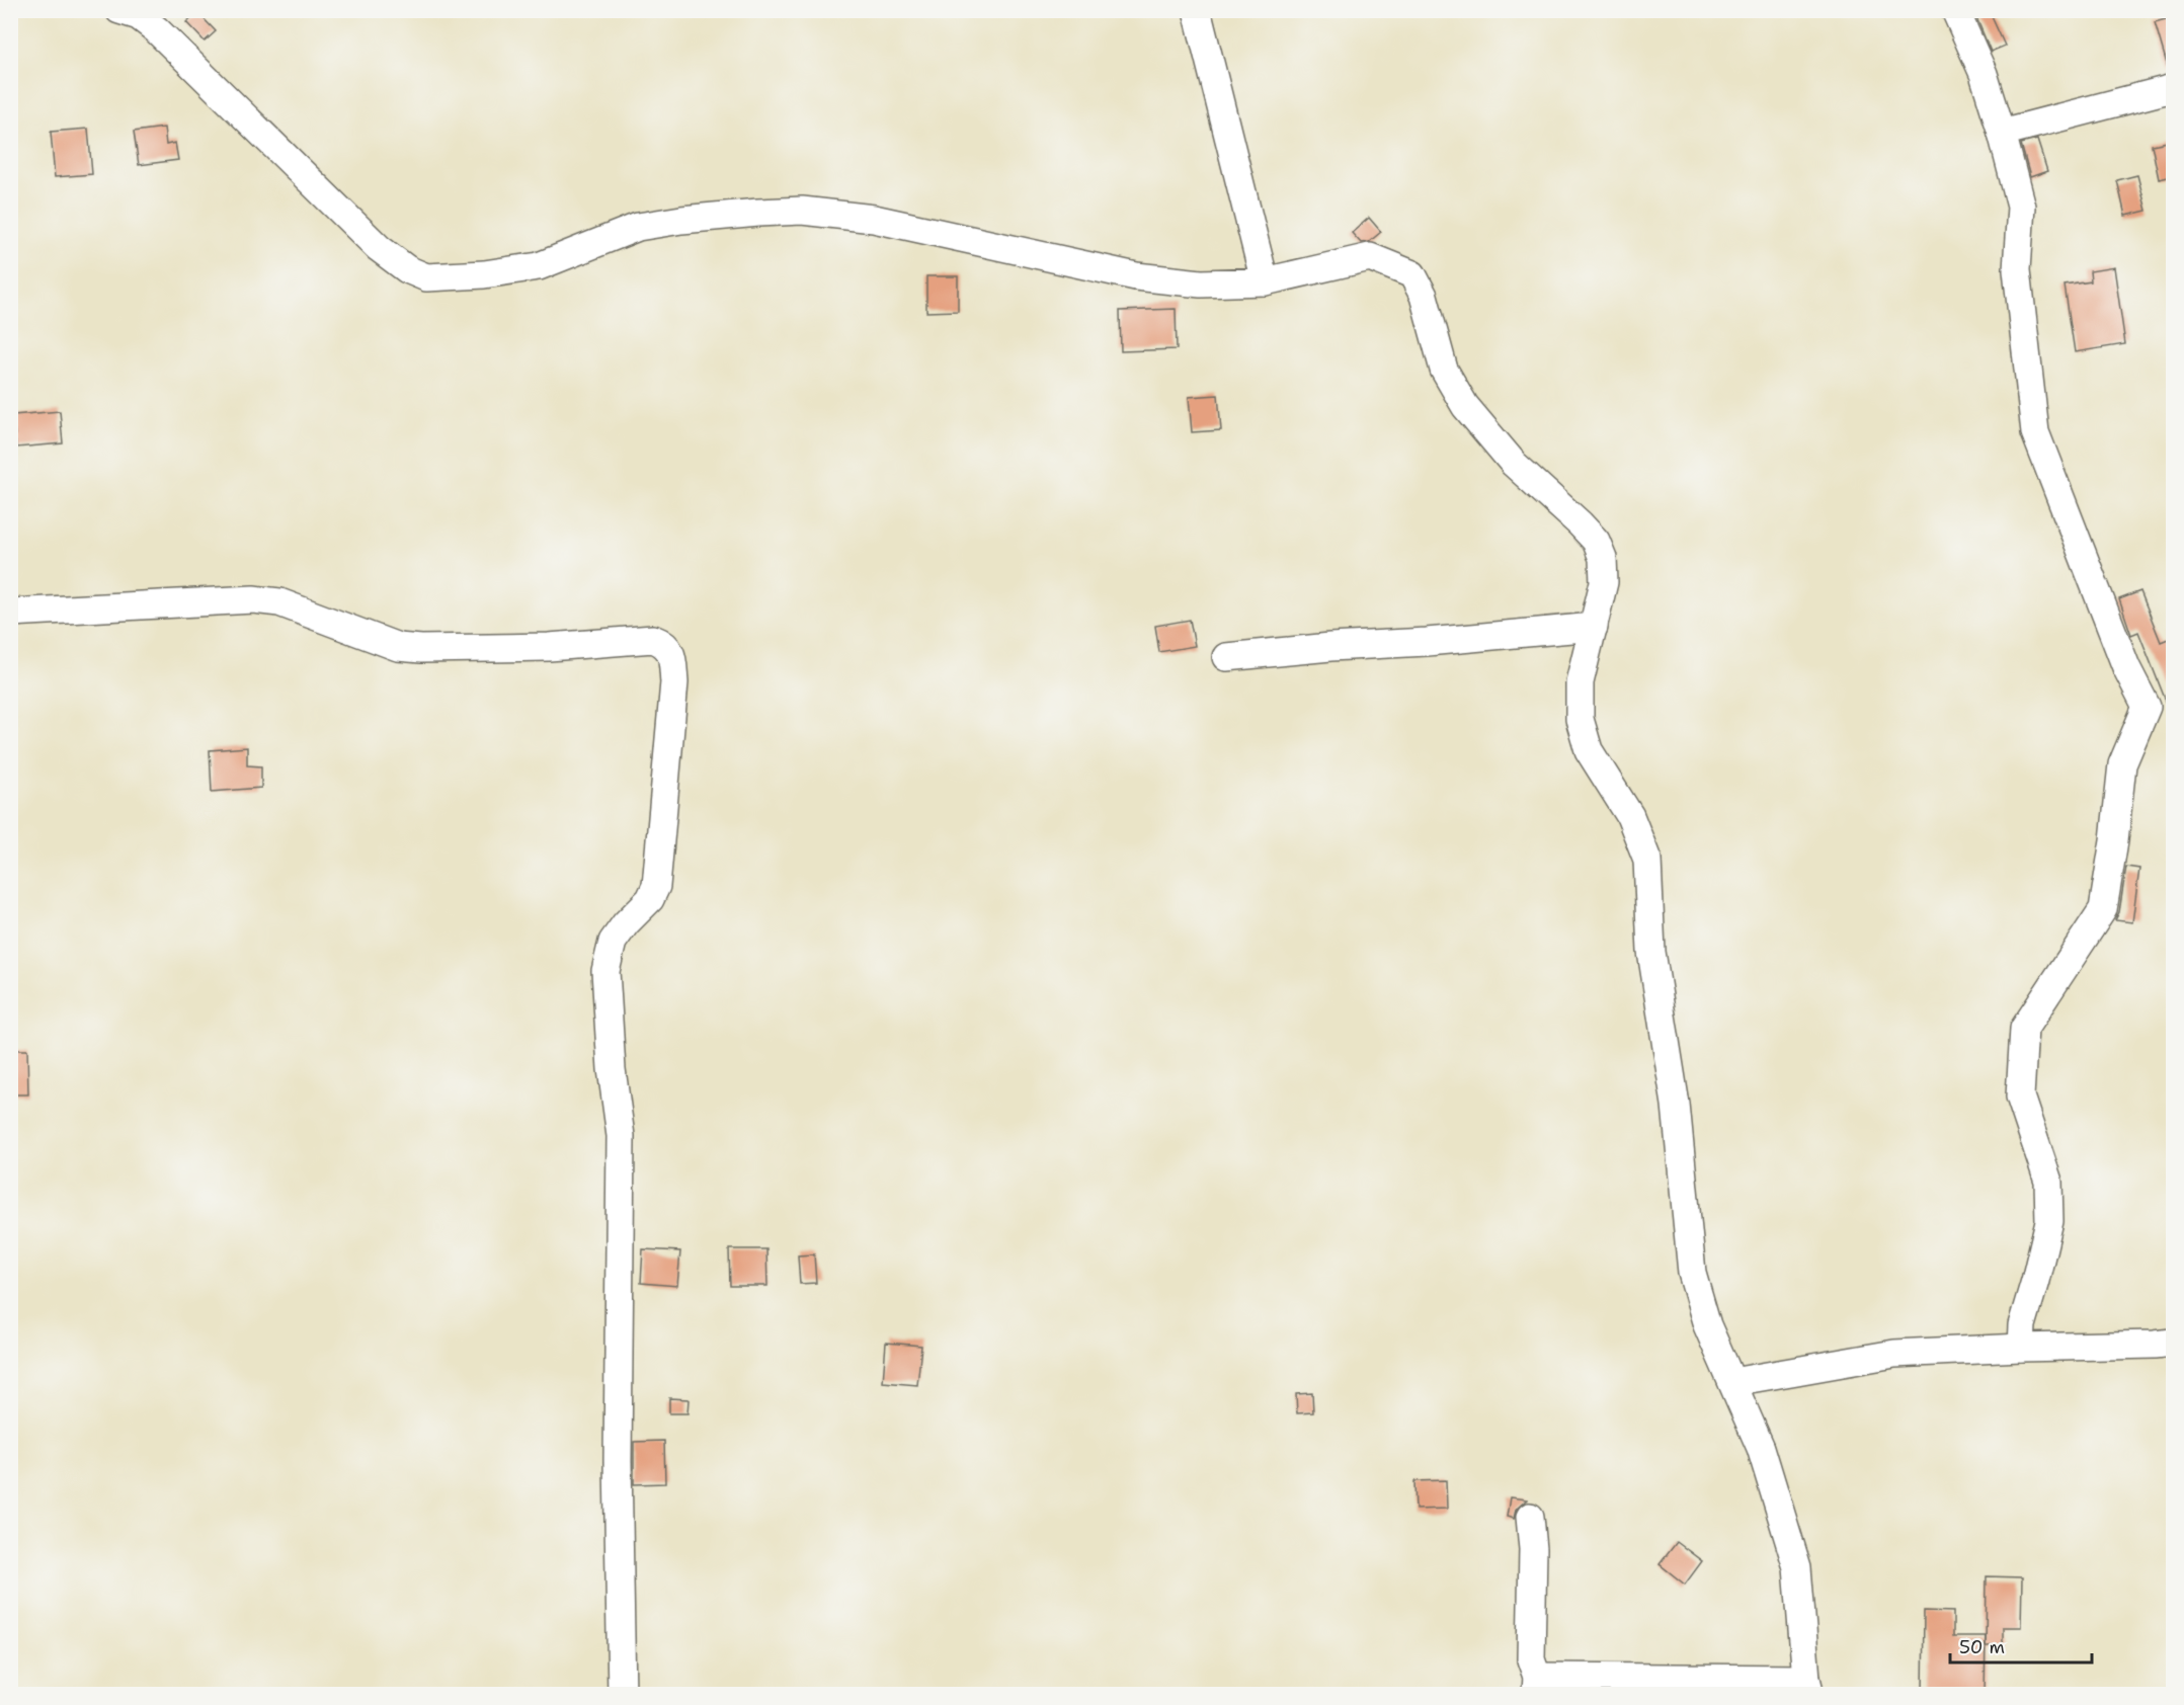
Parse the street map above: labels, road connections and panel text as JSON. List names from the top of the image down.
{
  "scale_bar": "50 m"
}
